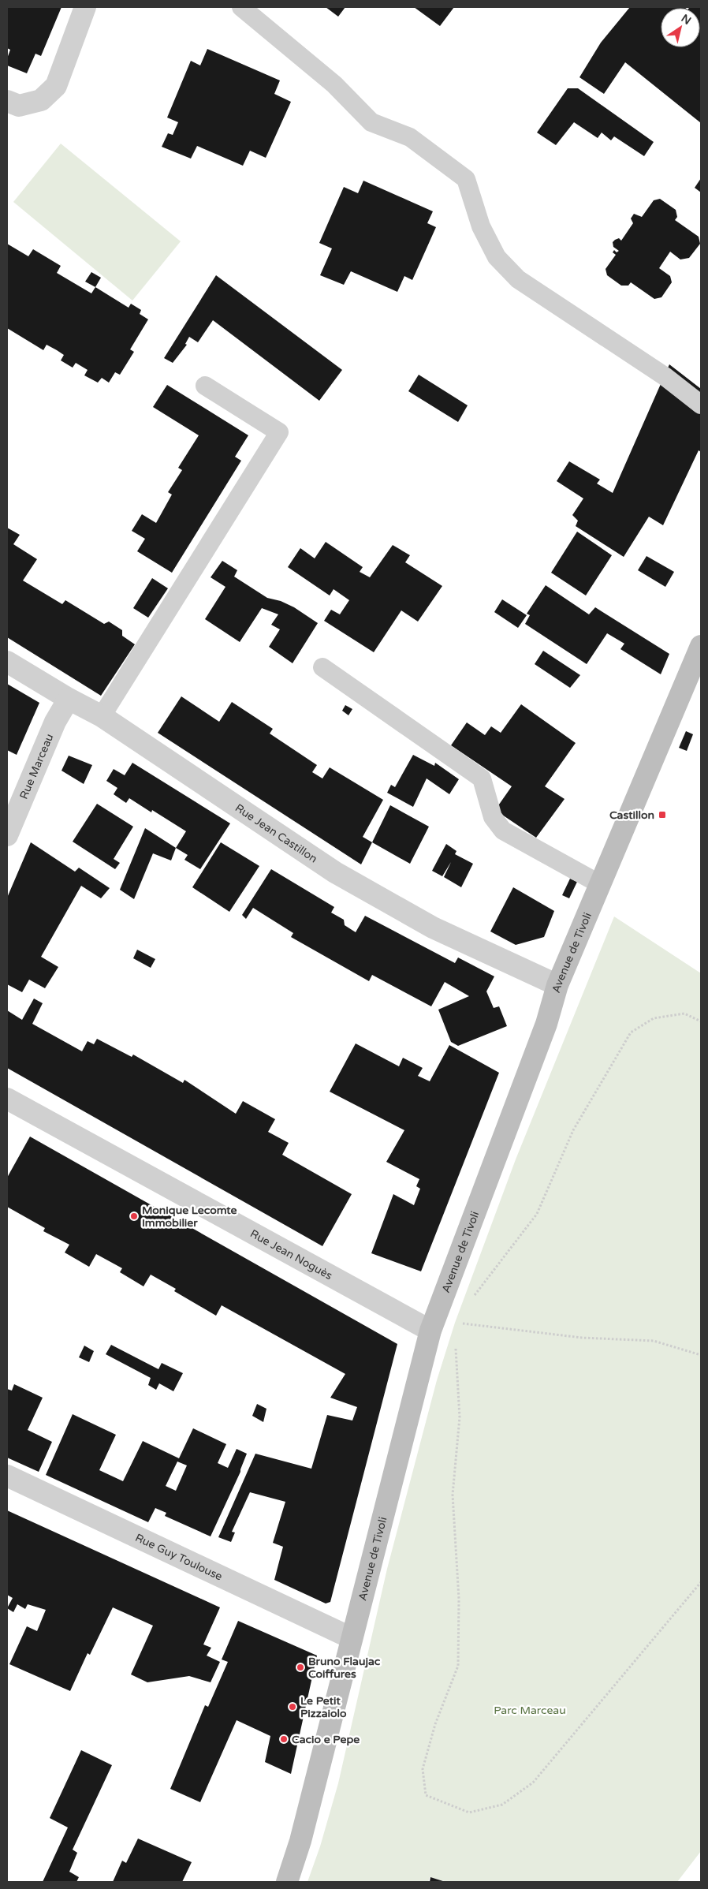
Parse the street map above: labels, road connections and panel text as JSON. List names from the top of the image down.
{
  "streets": {
    "street": [
      "Rue Marceau",
      "Rue Jean Castillon",
      "Avenue de Tivoli",
      "Rue Jean Noguès",
      "Rue Guy Toulouse"
    ]
  },
  "crossings": [
    ["Rue Marceau", "Rue Jean Castillon"],
    ["Rue Jean Castillon", "Avenue de Tivoli"],
    ["Avenue de Tivoli", "Rue Jean Noguès"],
    ["Avenue de Tivoli", "Rue Guy Toulouse"]
  ],
  "parks": ["Parc Marceau"],
  "places": {
    "transit": ["Castillon"],
    "other": [
      "Monique Lecomte Immobilier",
      "Bruno Flaujac Coiffures",
      "Le Petit Pizzaiolo",
      "Cacio e Pepe"
    ]
  },
  "north": "top right"
}
